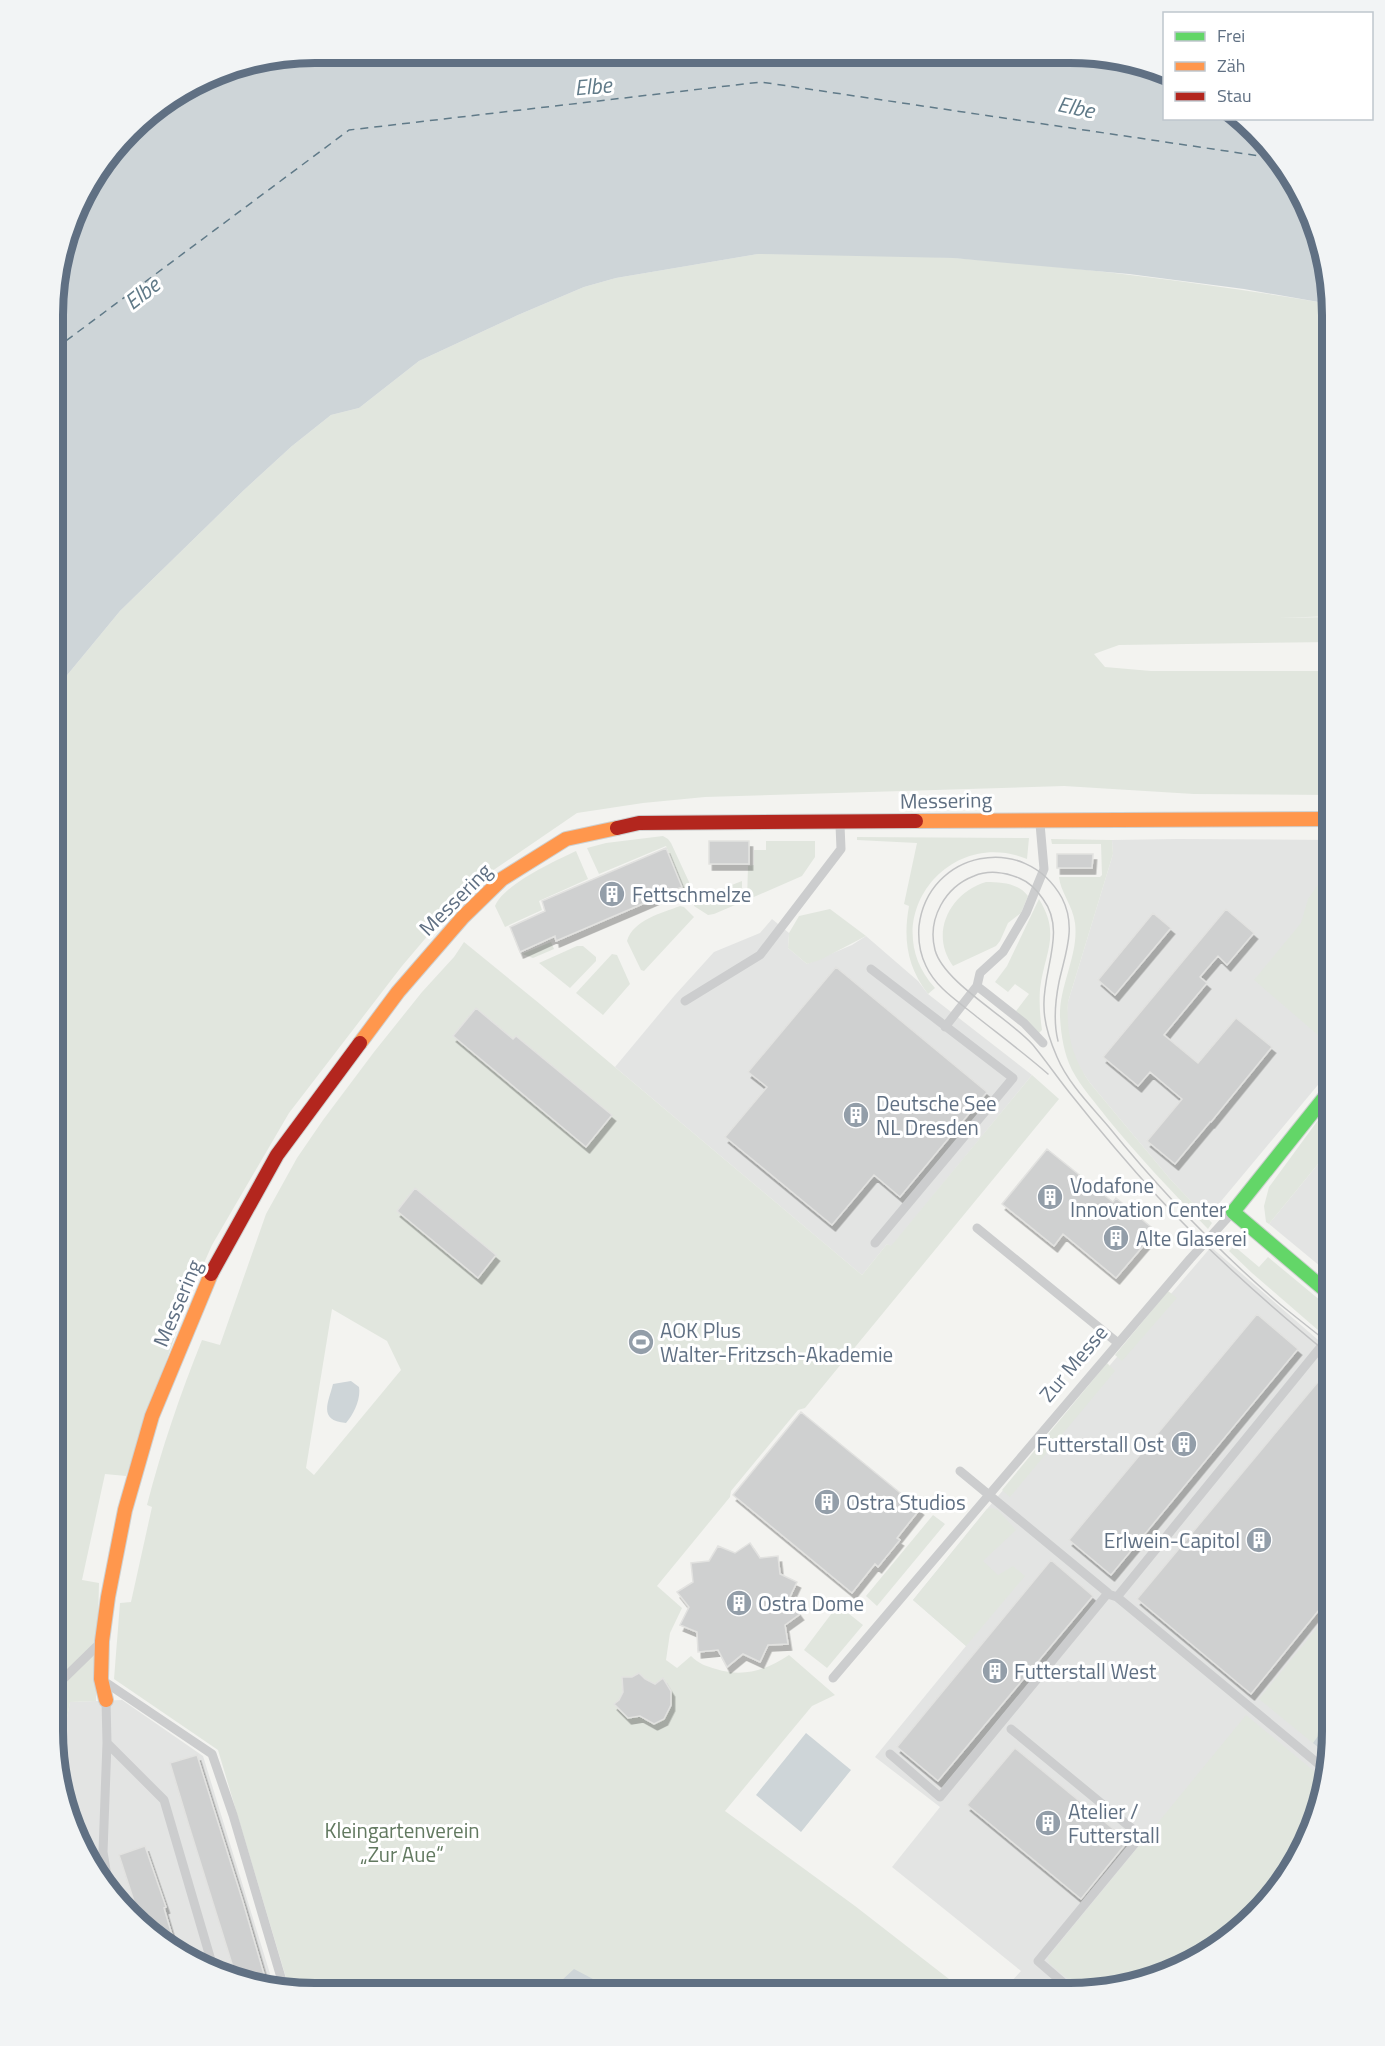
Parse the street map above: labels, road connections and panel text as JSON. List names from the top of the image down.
{
  "streets": {
    "street": ["Messering"],
    "lane": ["Zur Messe"]
  },
  "water": ["Elbe"],
  "parks": ["Kleingartenverein „Zur Aue“"],
  "places": {
    "building": [
      "Fettschmelze",
      "Deutsche See NL Dresden",
      "Vodafone Innovation Center",
      "Alte Glaserei",
      "Futterstall Ost",
      "Ostra Studios",
      "Erlwein-Capitol",
      "Ostra Dome",
      "Futterstall West",
      "Atelier / Futterstall"
    ],
    "sports": ["AOK Plus Walter-Fritzsch-Akademie"]
  },
  "legend": ["Frei", "Zäh", "Stau"]
}
